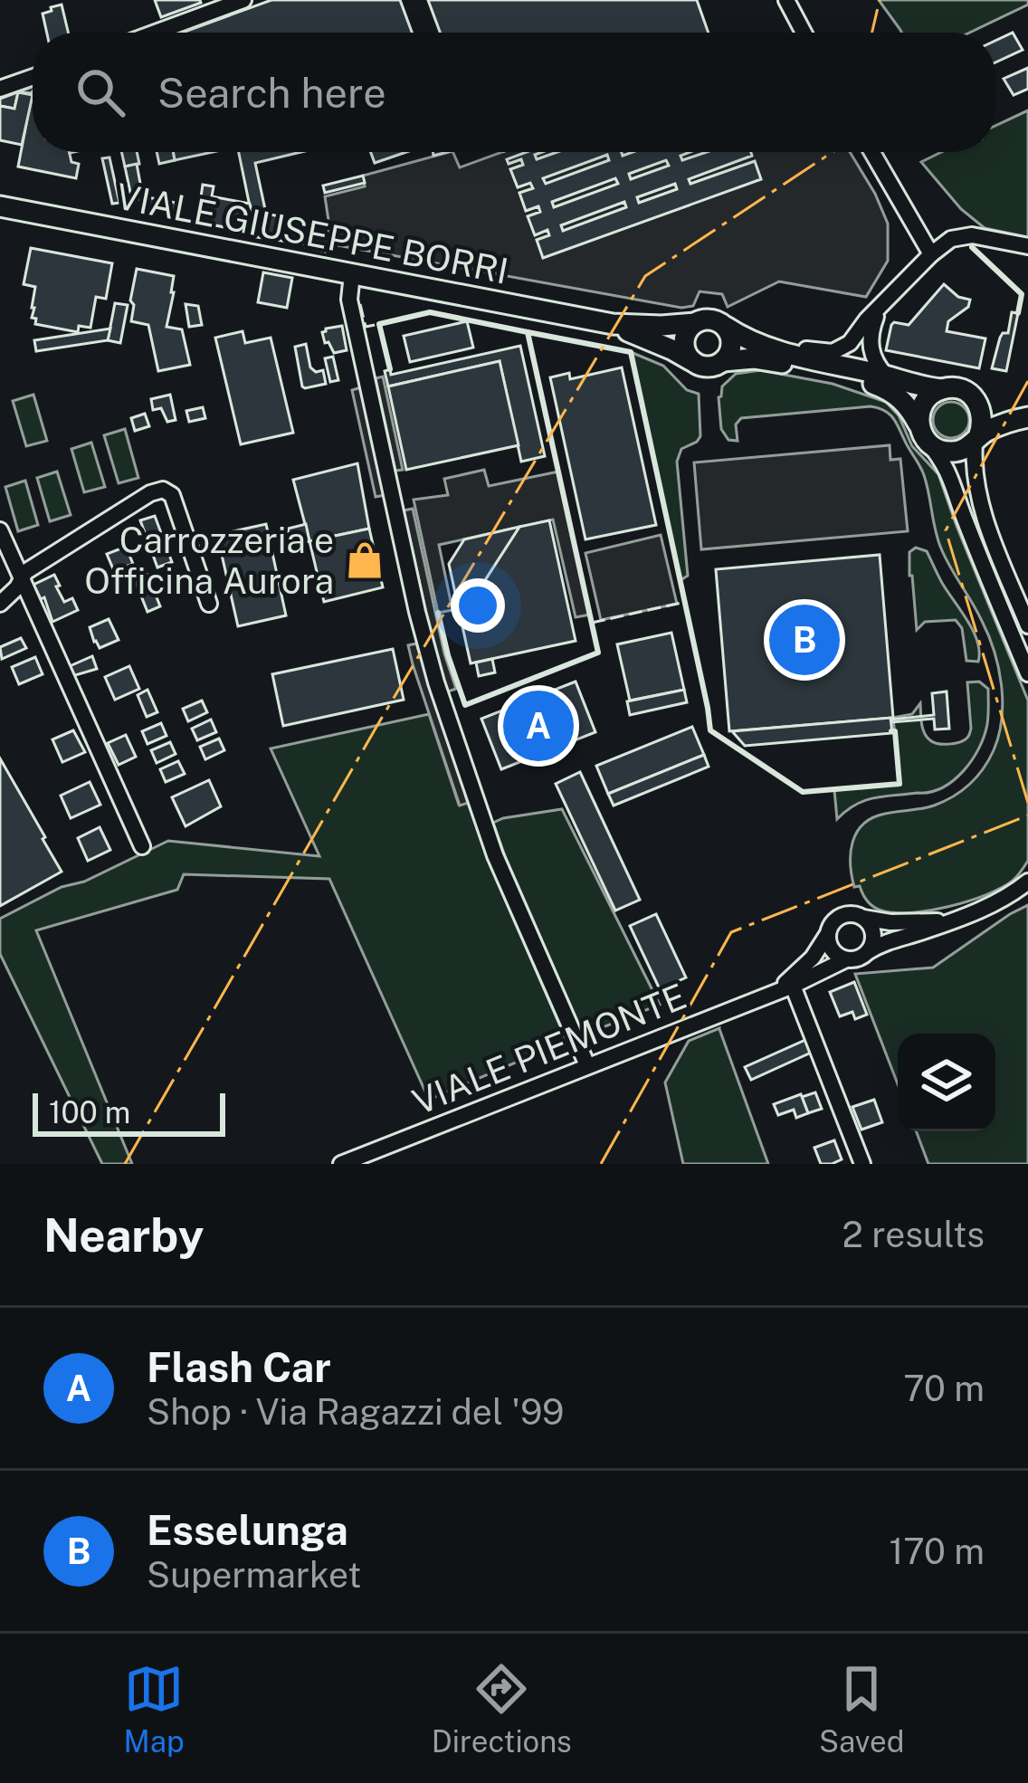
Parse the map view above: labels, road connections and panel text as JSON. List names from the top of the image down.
{
  "streets": {
    "main road": ["VIALE GIUSEPPE BORRI"],
    "street": ["VIALE PIEMONTE"]
  },
  "places": {
    "shop": ["Carrozzeria e Officina Aurora"]
  },
  "scale_bar": "100 m",
  "page": {
    "search": "Search here",
    "pins": ["B", "A"],
    "scale": "100 m",
    "heading": ["Nearby", "2 results"],
    "list": [
      {
        "mark": "A",
        "name": "Flash Car",
        "note": "Shop · Via Ragazzi del '99",
        "value": "70 m"
      },
      {
        "mark": "B",
        "name": "Esselunga",
        "note": "Supermarket",
        "value": "170 m"
      }
    ],
    "nav": ["Map", "Directions", "Saved"]
  }
}
